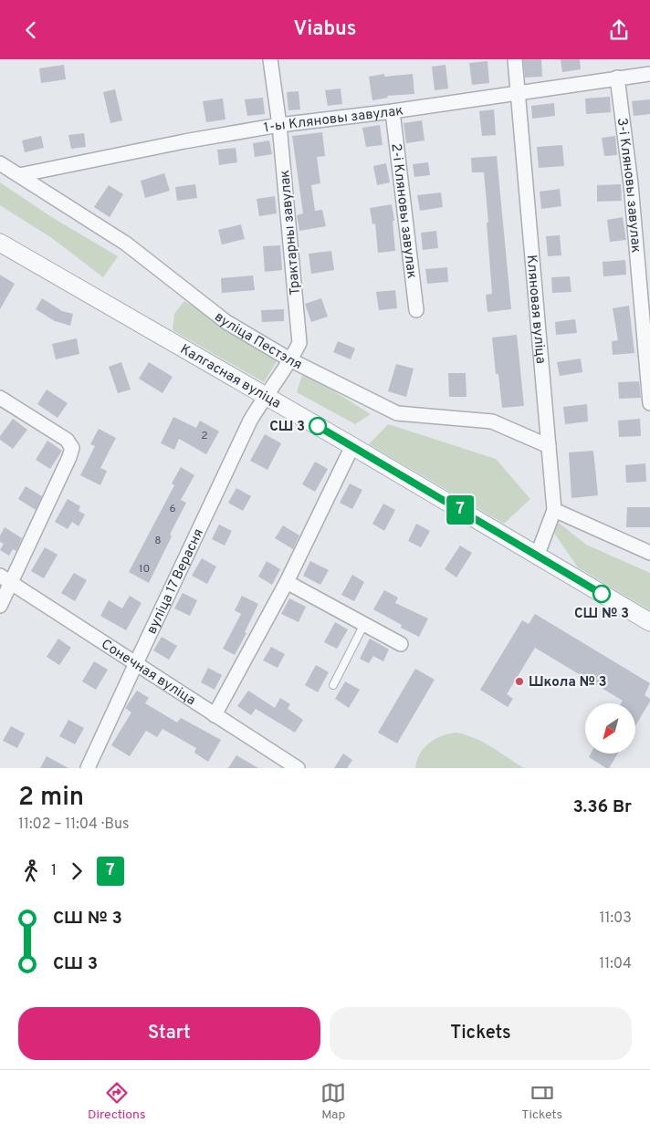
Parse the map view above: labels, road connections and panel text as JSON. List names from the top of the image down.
{
  "streets": {
    "street": [
      "1-ы Кляновы завулак",
      "3-і Кляновы завулак",
      "2-і Кляновы завулак",
      "Трактарны завулак",
      "Кляновая вуліца",
      "вуліца Пестэля",
      "Калгасная вуліца",
      "вуліца 17 Верасня",
      "Сонечная вуліца"
    ]
  },
  "crossings": [
    ["1-ы Кляновы завулак", "3-і Кляновы завулак"],
    ["1-ы Кляновы завулак", "2-і Кляновы завулак"],
    ["1-ы Кляновы завулак", "Трактарны завулак"],
    ["1-ы Кляновы завулак", "Кляновая вуліца"],
    ["1-ы Кляновы завулак", "вуліца Пестэля"],
    ["Трактарны завулак", "вуліца Пестэля"],
    ["Трактарны завулак", "Калгасная вуліца"],
    ["Трактарны завулак", "вуліца 17 Верасня"],
    ["Кляновая вуліца", "вуліца Пестэля"],
    ["Кляновая вуліца", "Калгасная вуліца"],
    ["Калгасная вуліца", "вуліца 17 Верасня"],
    ["вуліца 17 Верасня", "Сонечная вуліца"]
  ],
  "places": ["СШ 3", "СШ № 3", "Школа № 3"],
  "lines": ["bus line 7"],
  "house_numbers": [
    "2",
    "6",
    "8",
    "10"
  ],
  "north": "bottom left",
  "page": {
    "header": "Viabus",
    "on_map": "7",
    "heading": ["2 min", "11:02 – 11:04 · Bus", "3.36 Br"],
    "legs": ["1", "7"],
    "list": [
      {
        "name": "СШ № 3",
        "value": "11:03"
      },
      {
        "name": "СШ 3",
        "value": "11:04"
      }
    ],
    "buttons": ["Start", "Tickets"],
    "tabs": ["Directions", "Map", "Tickets"]
  }
}
